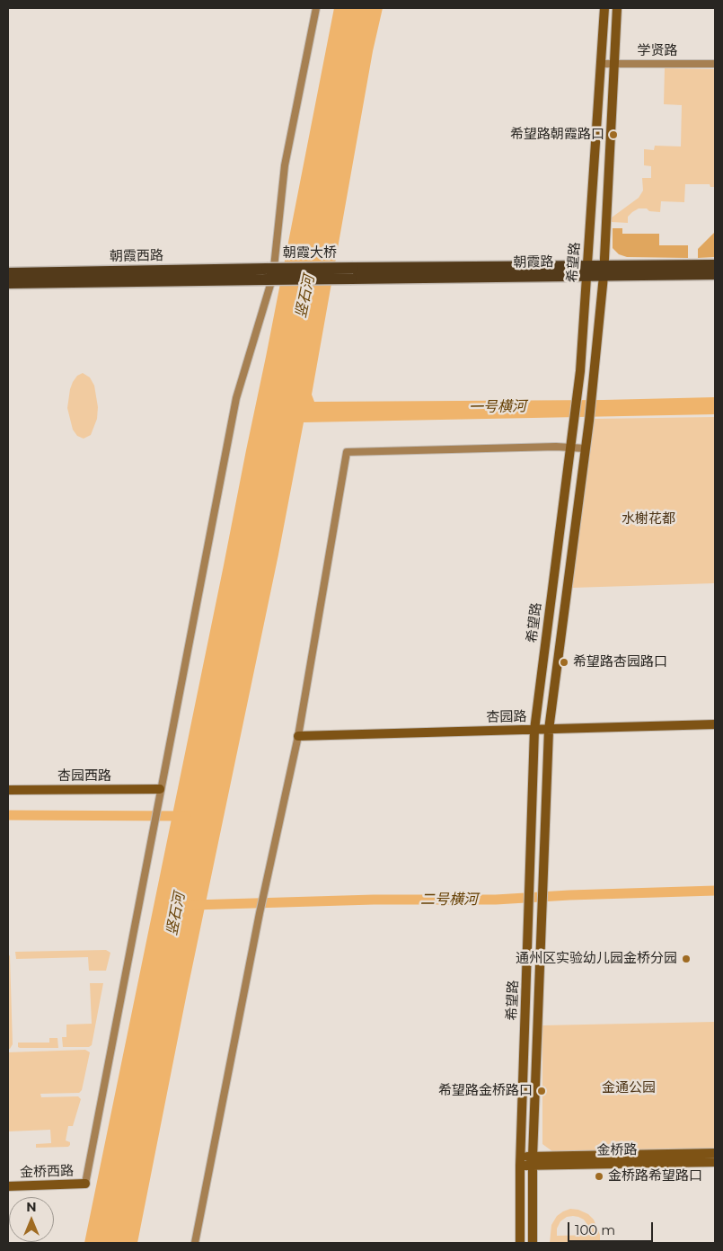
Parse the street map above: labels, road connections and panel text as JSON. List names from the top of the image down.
{
  "streets": {
    "main road": [
      "朝霞大桥",
      "朝霞西路",
      "朝霞路",
      "希望路",
      "杏园路",
      "杏园西路",
      "金桥路",
      "金桥西路"
    ],
    "street": ["学贤路"]
  },
  "crossings": [
    ["学贤路", "希望路"],
    ["朝霞大桥", "朝霞西路"],
    ["朝霞大桥", "朝霞路"],
    ["朝霞路", "希望路"],
    ["希望路", "杏园路"],
    ["希望路", "金桥路"]
  ],
  "water": ["竖石河", "一号横河", "二号横河"],
  "parks": ["水榭花都", "金通公园"],
  "places": [
    "希望路朝霞路口",
    "希望路杏园路口",
    "通州区实验幼儿园金桥分园",
    "希望路金桥路口",
    "金桥路希望路口"
  ],
  "scale_bar": "100 m",
  "north": "top"
}
